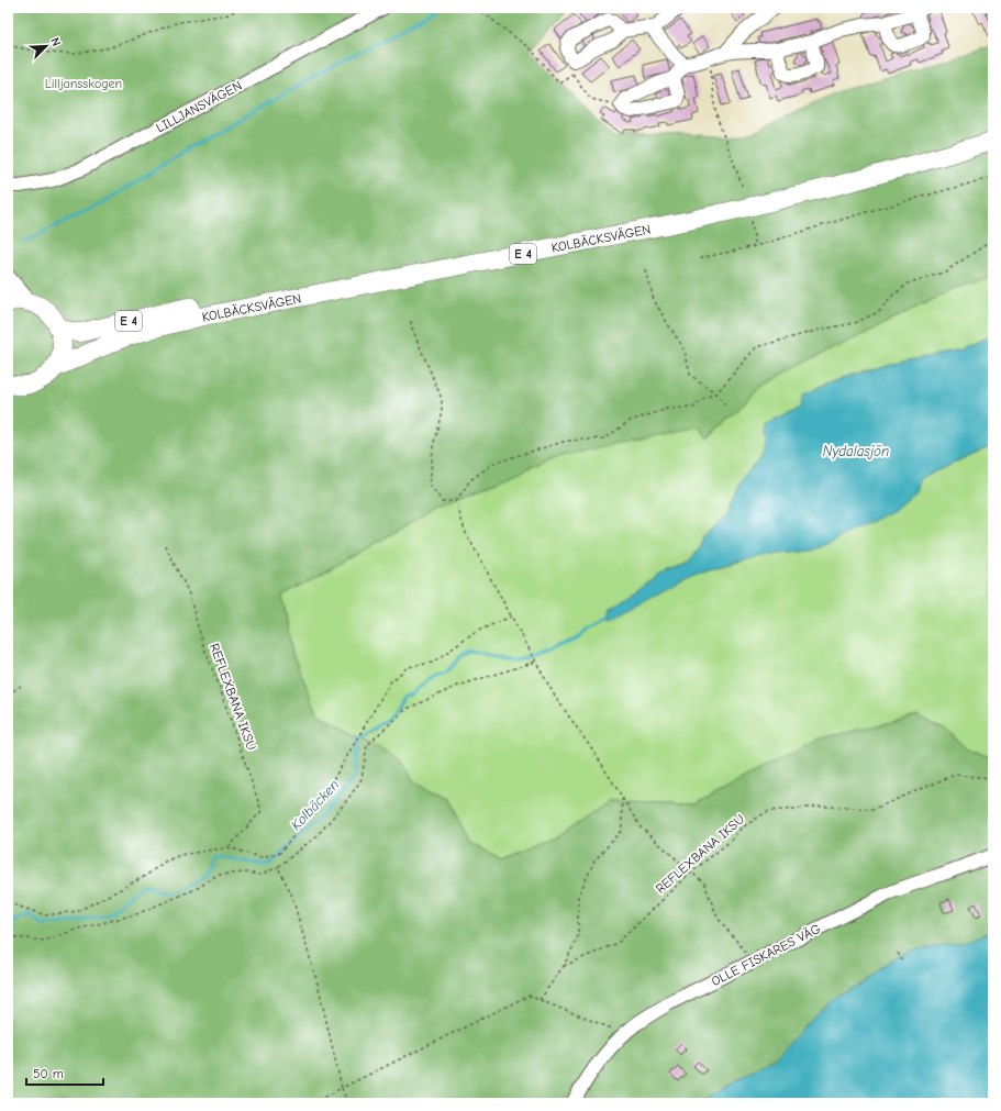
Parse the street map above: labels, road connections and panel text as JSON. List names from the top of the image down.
{
  "streets": {
    "highway": ["KOLBÄCKSVÄGEN", "E 4"],
    "street": ["LILLJANSVÄGEN", "OLLE FISKARES VÄG"],
    "path": ["REFLEXBANA IKSU"]
  },
  "crossings": [
    ["KOLBÄCKSVÄGEN", "E 4"]
  ],
  "water": ["Nydalasjön", "Kolbäcken"],
  "parks": ["Lilljansskogen"],
  "scale_bar": "50 m",
  "north": "top right"
}
